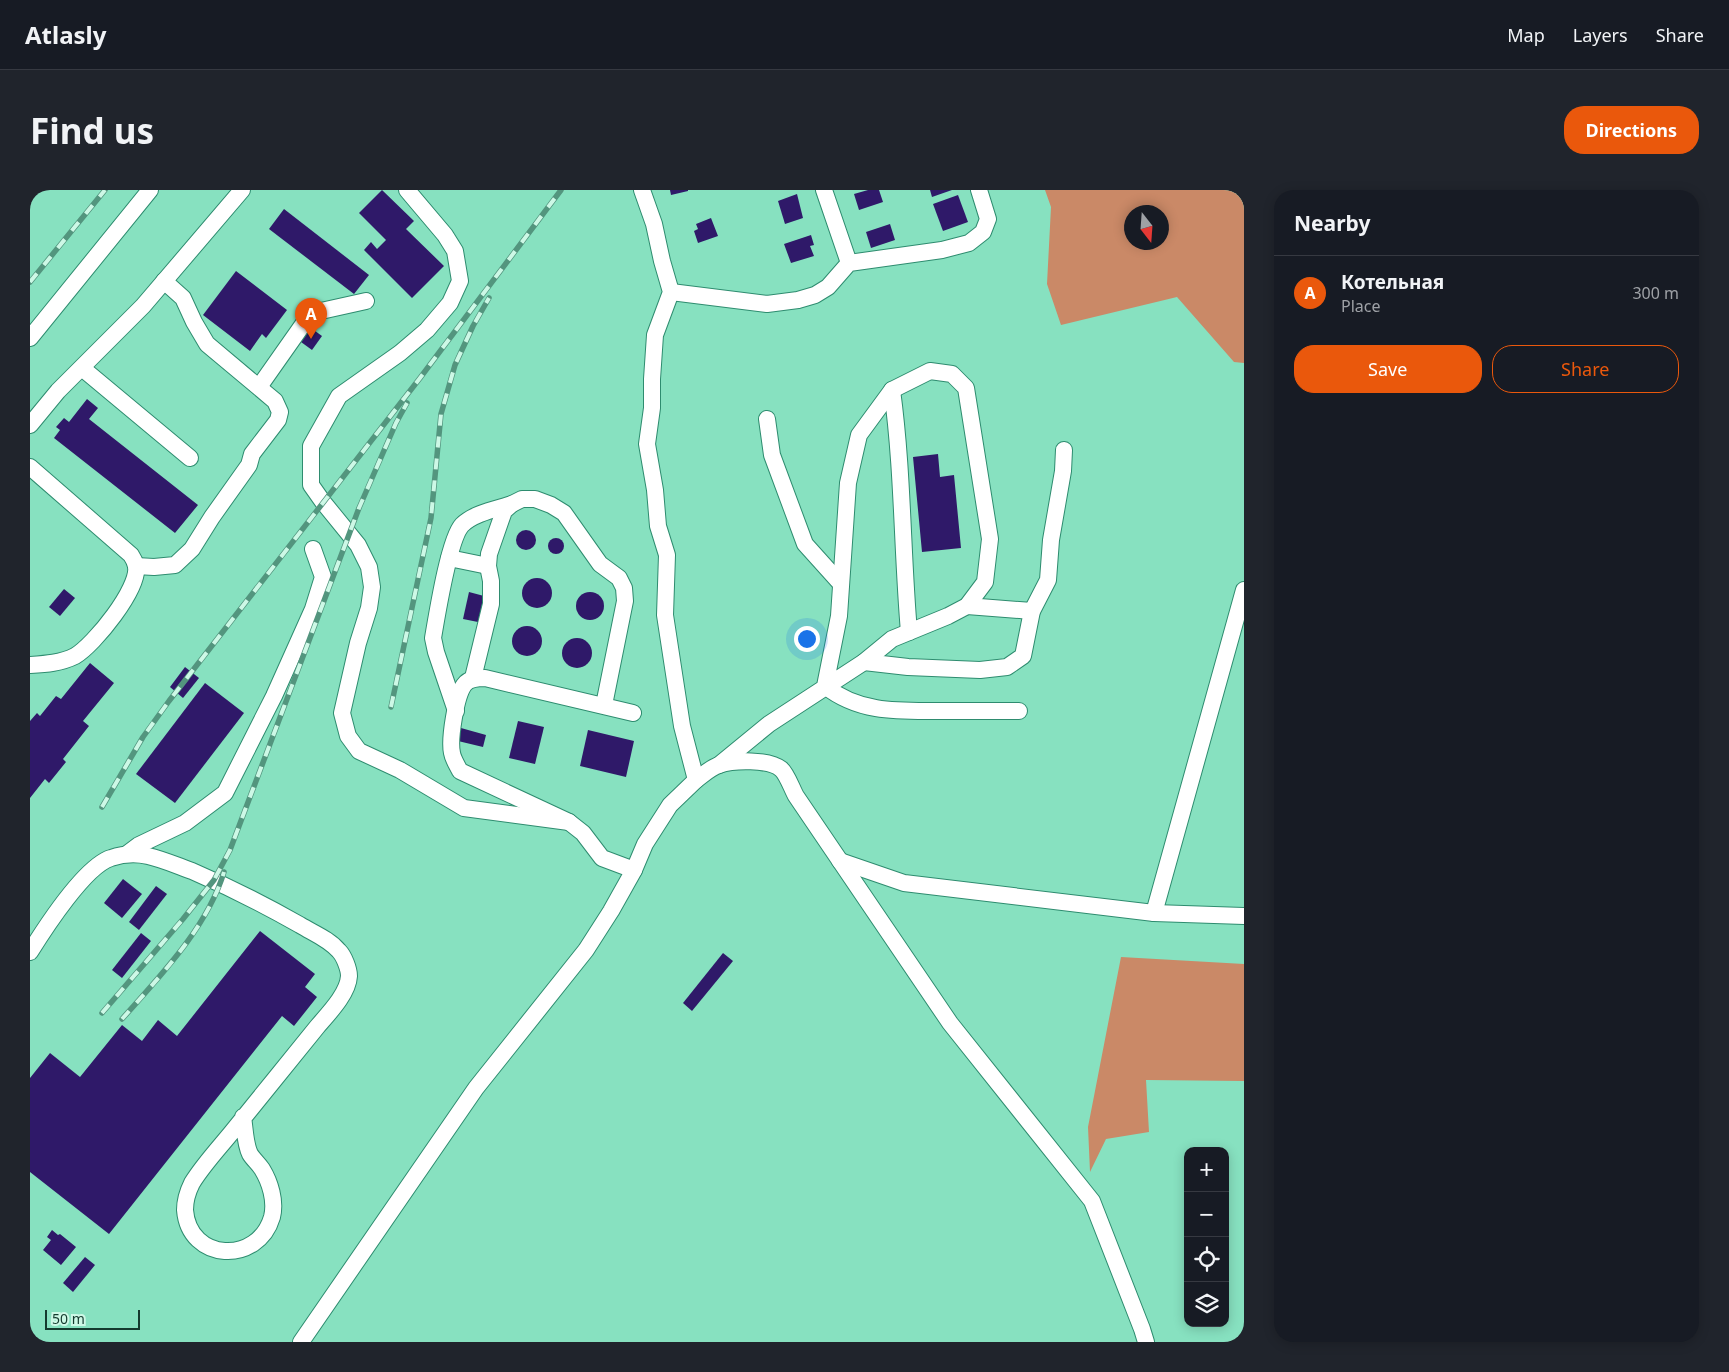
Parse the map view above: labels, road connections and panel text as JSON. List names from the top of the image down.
{
  "scale_bar": "50 m",
  "north": "bottom",
  "page": {
    "header": "Atlasly",
    "nav": ["Map", "Layers", "Share"],
    "buttons": [
      "Directions",
      ["Save", "Share"]
    ],
    "title": "Find us",
    "heading": "Nearby",
    "list": [
      {
        "mark": "A",
        "name": "Котельная",
        "note": "Place",
        "value": "300 m"
      }
    ],
    "pins": "A",
    "map_buttons": ["+", "−"],
    "scale": "50 m"
  }
}
